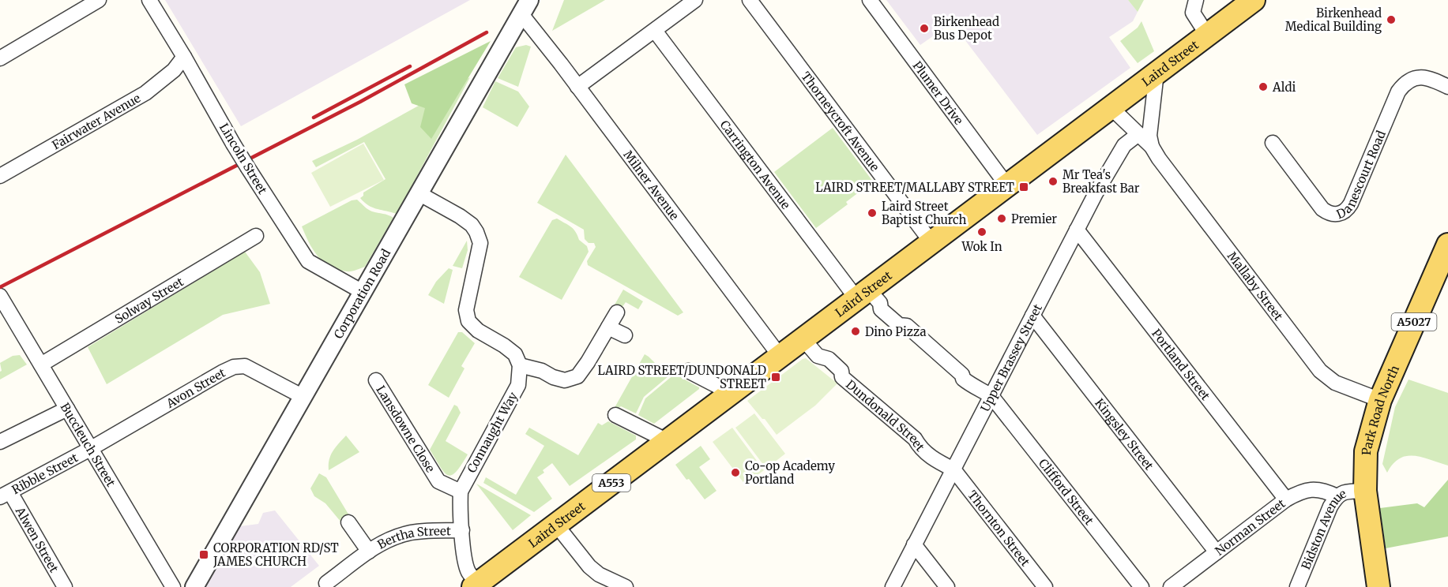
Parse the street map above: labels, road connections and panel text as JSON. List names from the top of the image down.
{
  "streets": {
    "main road": [
      "Laird Street",
      "A5027",
      "Park Road North",
      "A553"
    ],
    "street": [
      "Plumer Drive",
      "Thorneycroft Avenue",
      "Fairwater Avenue",
      "Lincoln Street",
      "Carrington Avenue",
      "Danescourt Road",
      "Milner Avenue",
      "Mallaby Street",
      "Corporation Road",
      "Solway Street",
      "Upper Brassey Street",
      "Portland Street",
      "Avon Street",
      "Dundonald Street",
      "Lansdowne Close",
      "Connaught Way",
      "Kingsley Street",
      "Buccleuch Street",
      "Ribble Street",
      "Clifford Street",
      "Norman Street",
      "Thornton Street",
      "Bidston Avenue",
      "Alwen Street",
      "Bertha Street"
    ]
  },
  "crossings": [
    ["Laird Street", "Plumer Drive"],
    ["Laird Street", "Thorneycroft Avenue"],
    ["Laird Street", "Carrington Avenue"],
    ["Laird Street", "Milner Avenue"],
    ["Laird Street", "Mallaby Street"],
    ["Laird Street", "Dundonald Street"],
    ["Laird Street", "Connaught Way"],
    ["Fairwater Avenue", "Lincoln Street"],
    ["Lincoln Street", "Corporation Road"],
    ["Carrington Avenue", "Upper Brassey Street"],
    ["Carrington Avenue", "Clifford Street"],
    ["Milner Avenue", "Corporation Road"],
    ["Mallaby Street", "Upper Brassey Street"],
    ["Mallaby Street", "Park Road North"],
    ["Corporation Road", "Avon Street"],
    ["Solway Street", "Buccleuch Street"],
    ["Upper Brassey Street", "Portland Street"],
    ["Upper Brassey Street", "Dundonald Street"],
    ["Upper Brassey Street", "Kingsley Street"],
    ["Upper Brassey Street", "Clifford Street"],
    ["Upper Brassey Street", "Thornton Street"],
    ["Portland Street", "Norman Street"],
    ["Avon Street", "Buccleuch Street"],
    ["Avon Street", "Ribble Street"],
    ["Park Road North", "Bidston Avenue"],
    ["Dundonald Street", "Thornton Street"],
    ["Lansdowne Close", "Connaught Way"],
    ["Connaught Way", "Bertha Street"],
    ["Kingsley Street", "Norman Street"],
    ["Buccleuch Street", "Ribble Street"],
    ["Ribble Street", "Alwen Street"],
    ["Norman Street", "Bidston Avenue"]
  ],
  "places": {
    "other": [
      "Birkenhead Medical Building",
      "Birkenhead Bus Depot",
      "Aldi",
      "Mr Tea's Breakfast Bar",
      "Laird Street Baptist Church",
      "Premier",
      "Wok In",
      "Dino Pizza",
      "Co-op Academy Portland"
    ],
    "transit": ["LAIRD STREET/MALLABY STREET", "LAIRD STREET/DUNDONALD STREET", "CORPORATION RD/ST JAMES CHURCH"]
  }
}
